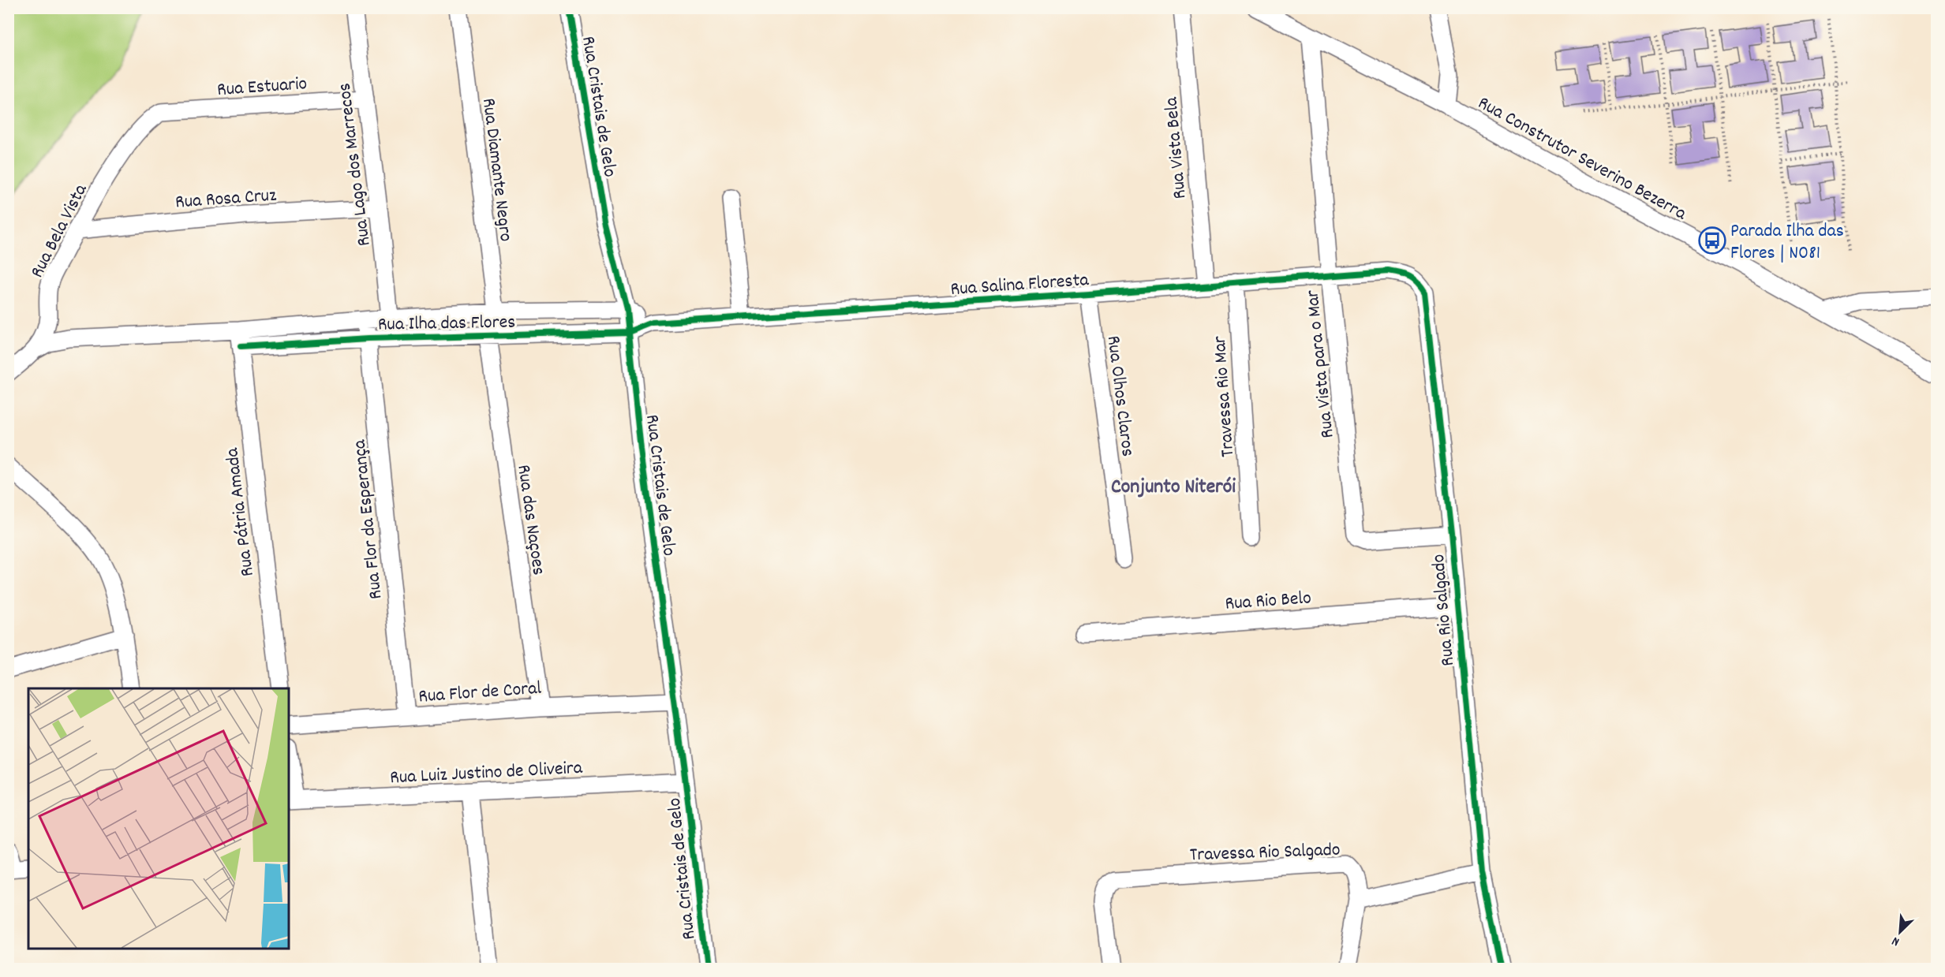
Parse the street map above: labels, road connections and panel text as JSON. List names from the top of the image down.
{
  "streets": {
    "street": [
      "Rua Estuario",
      "Rua Cristais de Gelo",
      "Rua Vista Bela",
      "Rua Construtor Severino Bezerra",
      "Rua Lago dos Marrecos",
      "Rua Diamante Negro",
      "Rua Rosa Cruz",
      "Rua Bela Vista",
      "Rua Salina Floresta",
      "Rua Ilha das Flores",
      "Rua Vista para o Mar",
      "Rua Olhos Claros",
      "Travessa Rio Mar",
      "Rua Pátria Amada",
      "Rua Flor da Esperança",
      "Rua das Naçoes",
      "Rua Rio Belo",
      "Rua Rio Salgado",
      "Rua Flor de Coral",
      "Rua Luiz Justino de Oliveira",
      "Travessa Rio Salgado"
    ]
  },
  "crossings": [
    ["Rua Estuario", "Rua Lago dos Marrecos"],
    ["Rua Estuario", "Rua Bela Vista"],
    ["Rua Cristais de Gelo", "Rua Ilha das Flores"],
    ["Rua Cristais de Gelo", "Rua Flor de Coral"],
    ["Rua Cristais de Gelo", "Rua Luiz Justino de Oliveira"],
    ["Rua Vista Bela", "Rua Salina Floresta"],
    ["Rua Construtor Severino Bezerra", "Rua Vista para o Mar"],
    ["Rua Lago dos Marrecos", "Rua Rosa Cruz"],
    ["Rua Lago dos Marrecos", "Rua Ilha das Flores"],
    ["Rua Diamante Negro", "Rua Ilha das Flores"],
    ["Rua Diamante Negro", "Rua das Naçoes"],
    ["Rua Rosa Cruz", "Rua Bela Vista"],
    ["Rua Bela Vista", "Rua Ilha das Flores"],
    ["Rua Salina Floresta", "Rua Ilha das Flores"],
    ["Rua Salina Floresta", "Rua Vista para o Mar"],
    ["Rua Salina Floresta", "Rua Olhos Claros"],
    ["Rua Salina Floresta", "Travessa Rio Mar"],
    ["Rua Salina Floresta", "Rua Rio Salgado"],
    ["Rua Ilha das Flores", "Rua Pátria Amada"],
    ["Rua Ilha das Flores", "Rua Flor da Esperança"],
    ["Rua Ilha das Flores", "Rua das Naçoes"],
    ["Rua Vista para o Mar", "Rua Rio Salgado"],
    ["Rua Flor da Esperança", "Rua Flor de Coral"],
    ["Rua das Naçoes", "Rua Flor de Coral"],
    ["Rua Rio Belo", "Rua Rio Salgado"]
  ],
  "districts": ["Conjunto Niterói"],
  "places": {
    "bus stop": ["Parada Ilha das Flores | N081"]
  },
  "north": "bottom left"
}
